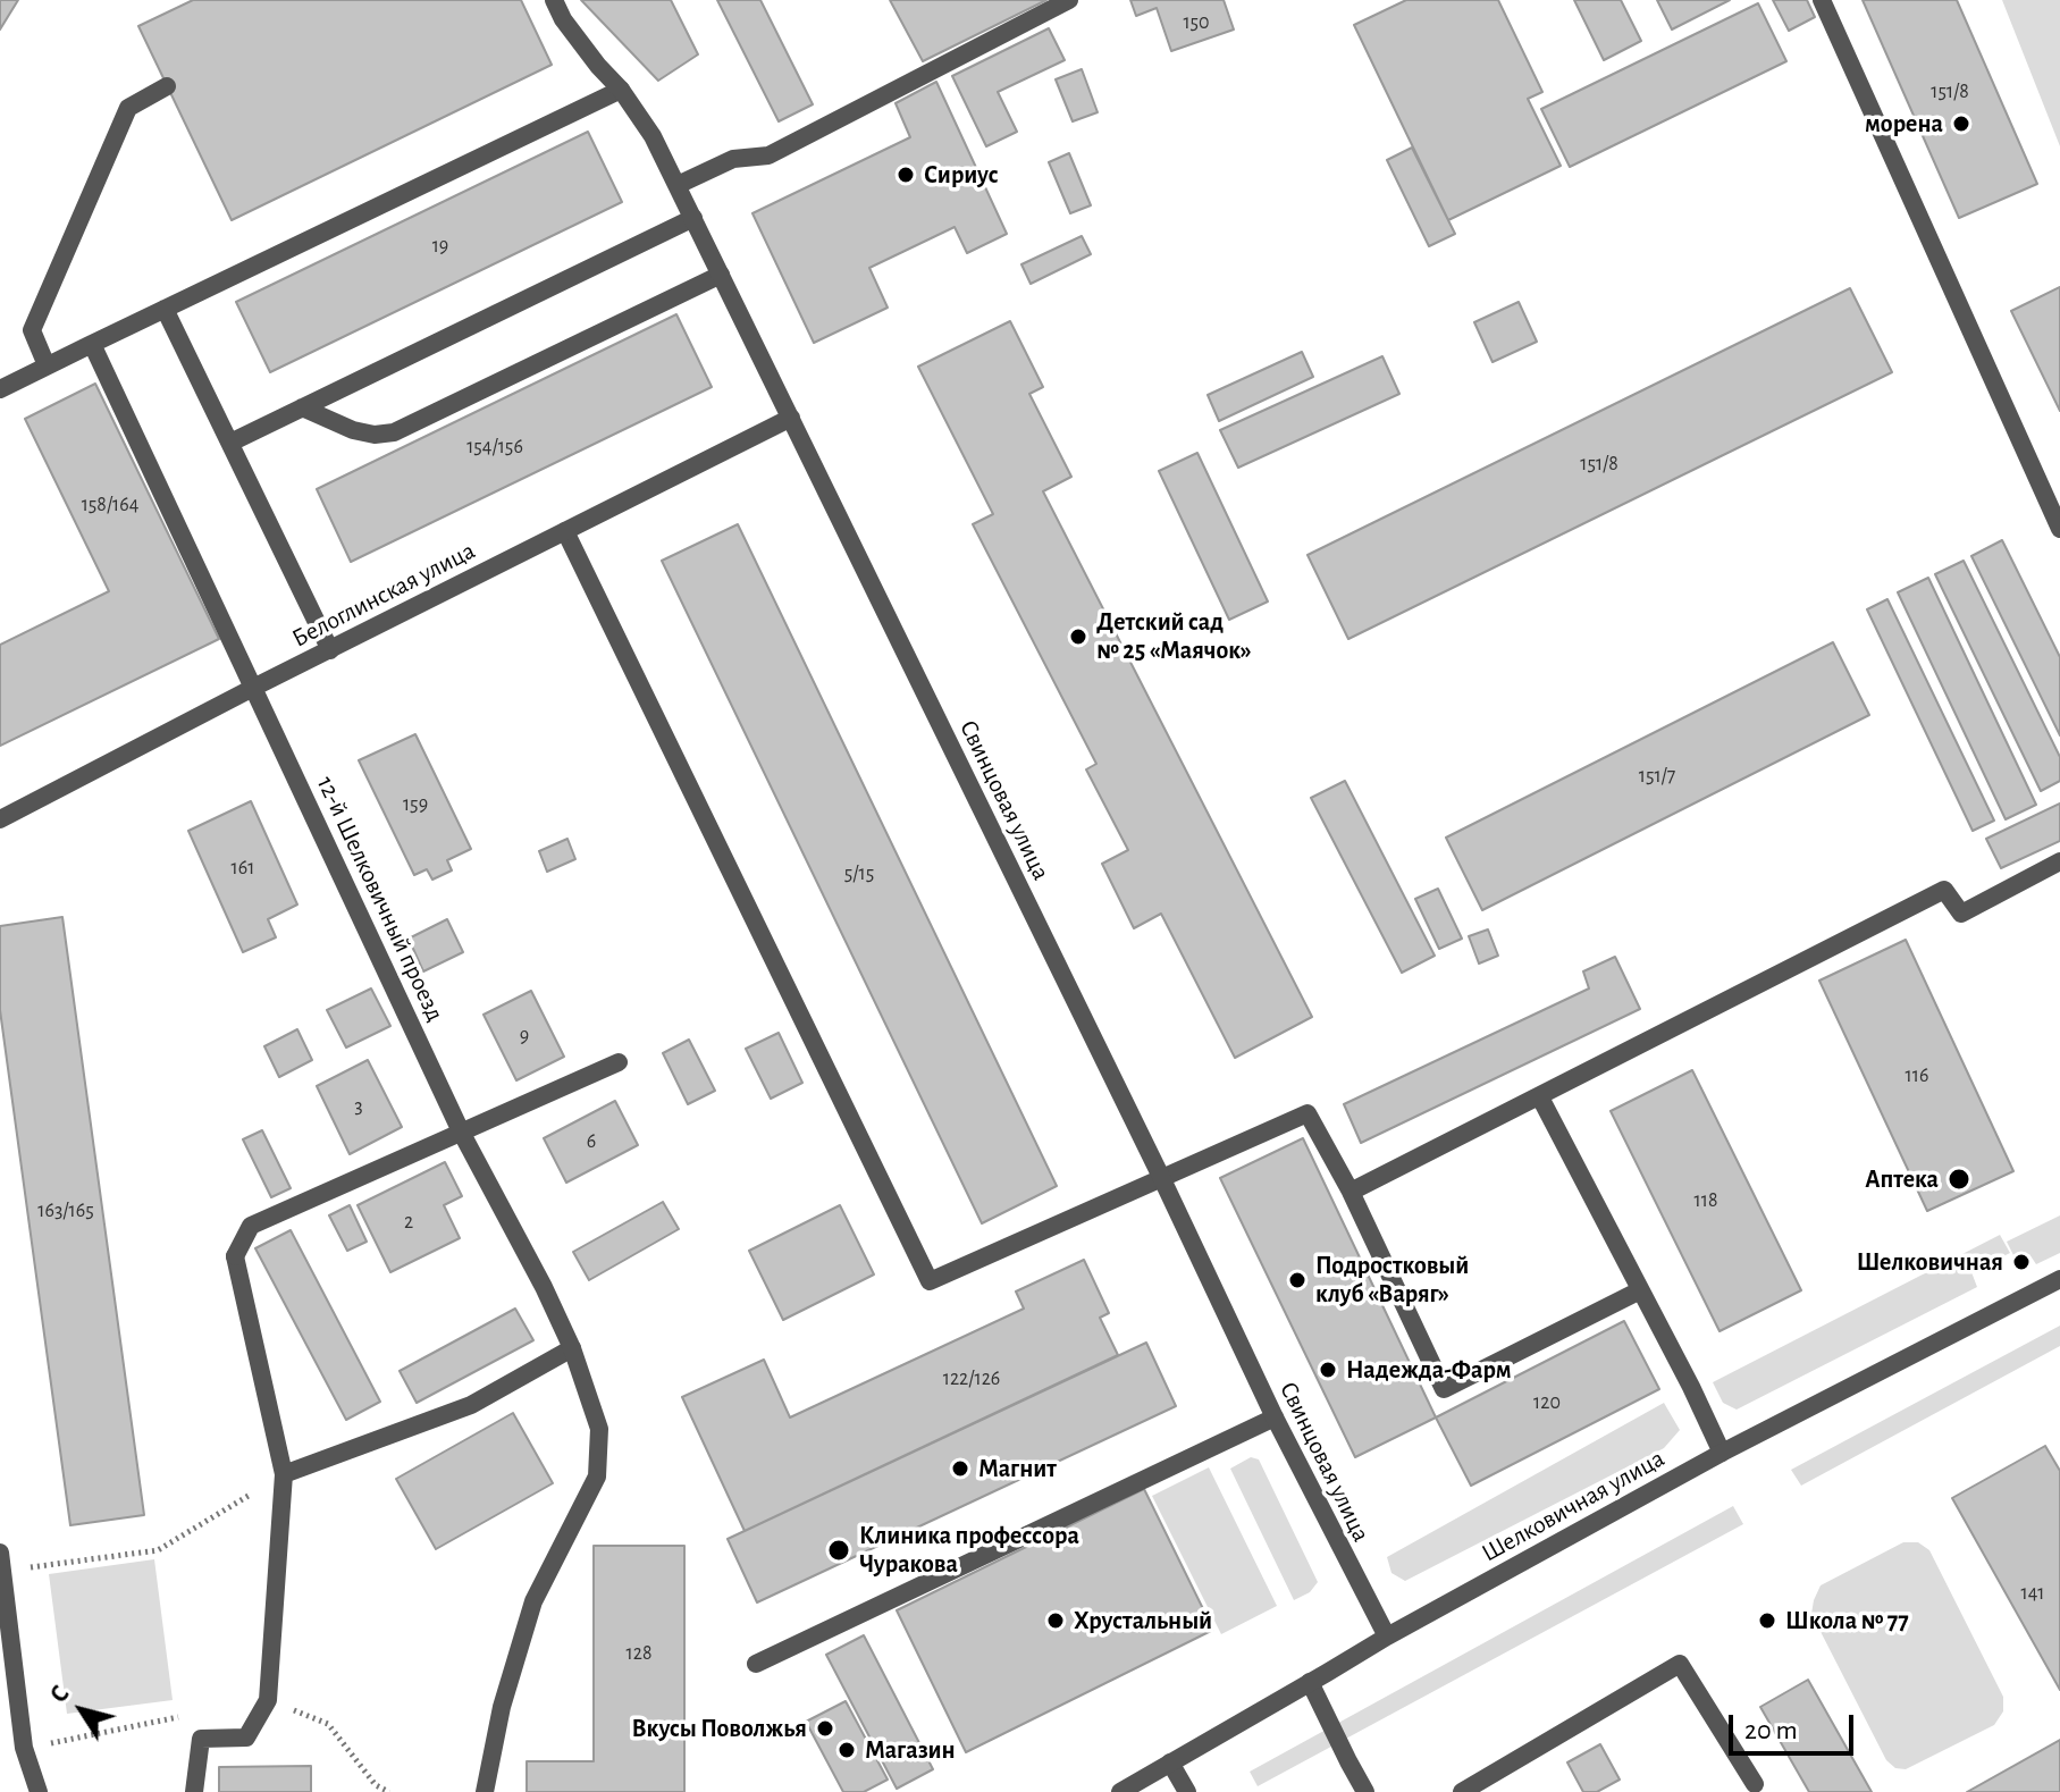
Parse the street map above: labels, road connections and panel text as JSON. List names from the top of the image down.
{
  "streets": {
    "street": [
      "Белоглинская улица",
      "Свинцовая улица",
      "12-й Шелковичный проезд",
      "Шелковичная улица"
    ]
  },
  "crossings": [
    ["Белоглинская улица", "Свинцовая улица"],
    ["Белоглинская улица", "12-й Шелковичный проезд"],
    ["Свинцовая улица", "Шелковичная улица"]
  ],
  "places": [
    "морена",
    "Сириус",
    "Детский сад № 25 «Маячок»",
    "Аптека",
    "Шелковичная",
    "Подростковый клуб «Варяг»",
    "Надежда-Фарм",
    "Магнит",
    "Клиника профессора Чуракова",
    "Хрустальный",
    "Школа № 77",
    "Вкусы Поволжья",
    "Магазин"
  ],
  "house_numbers": [
    "150",
    "151/8",
    "19",
    "154/156",
    "151/8",
    "158/164",
    "151/7",
    "159",
    "161",
    "5/15",
    "9",
    "116",
    "3",
    "6",
    "118",
    "163/165",
    "2",
    "122/126",
    "120",
    "141",
    "128"
  ],
  "scale_bar": "20 m",
  "north": "top left"
}
